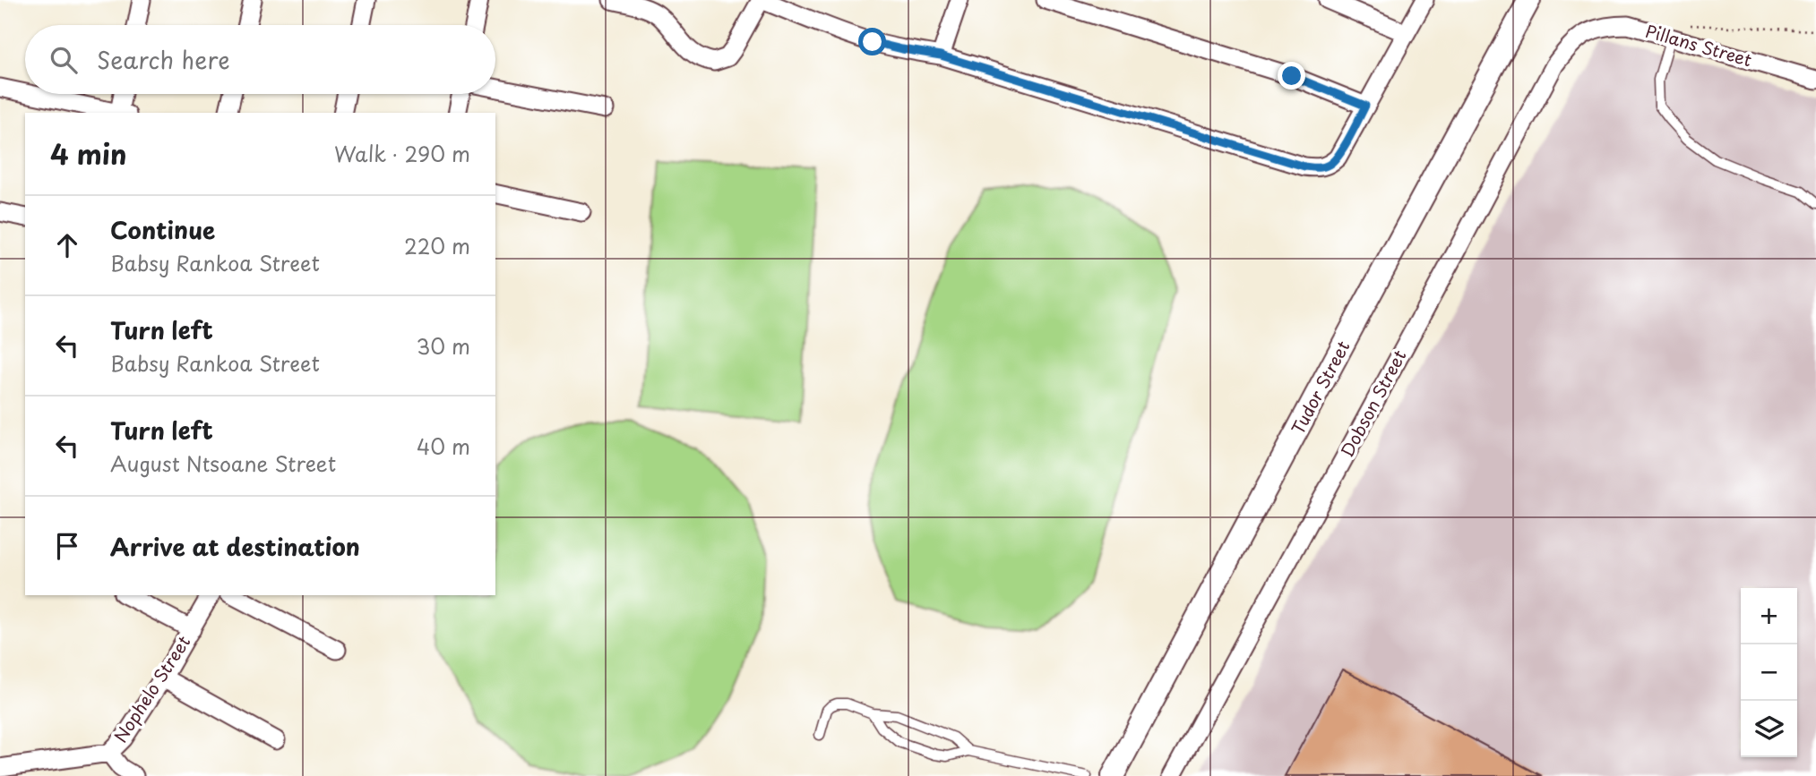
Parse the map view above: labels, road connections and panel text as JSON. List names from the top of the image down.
{
  "streets": {
    "street": [
      "Pillans Street",
      "Tudor Street",
      "Dobson Street",
      "Nophelo Street"
    ]
  },
  "crossings": [
    ["Pillans Street", "Dobson Street"]
  ],
  "page": {
    "search": "Search here",
    "heading": ["4 min", "Walk · 290 m"],
    "list": [
      ["Continue", "Babsy Rankoa Street", "220 m"],
      ["Turn left", "Babsy Rankoa Street", "30 m"],
      ["Turn left", "August Ntsoane Street", "40 m"],
      "Arrive at destination"
    ],
    "map_buttons": ["+", "−"]
  }
}
